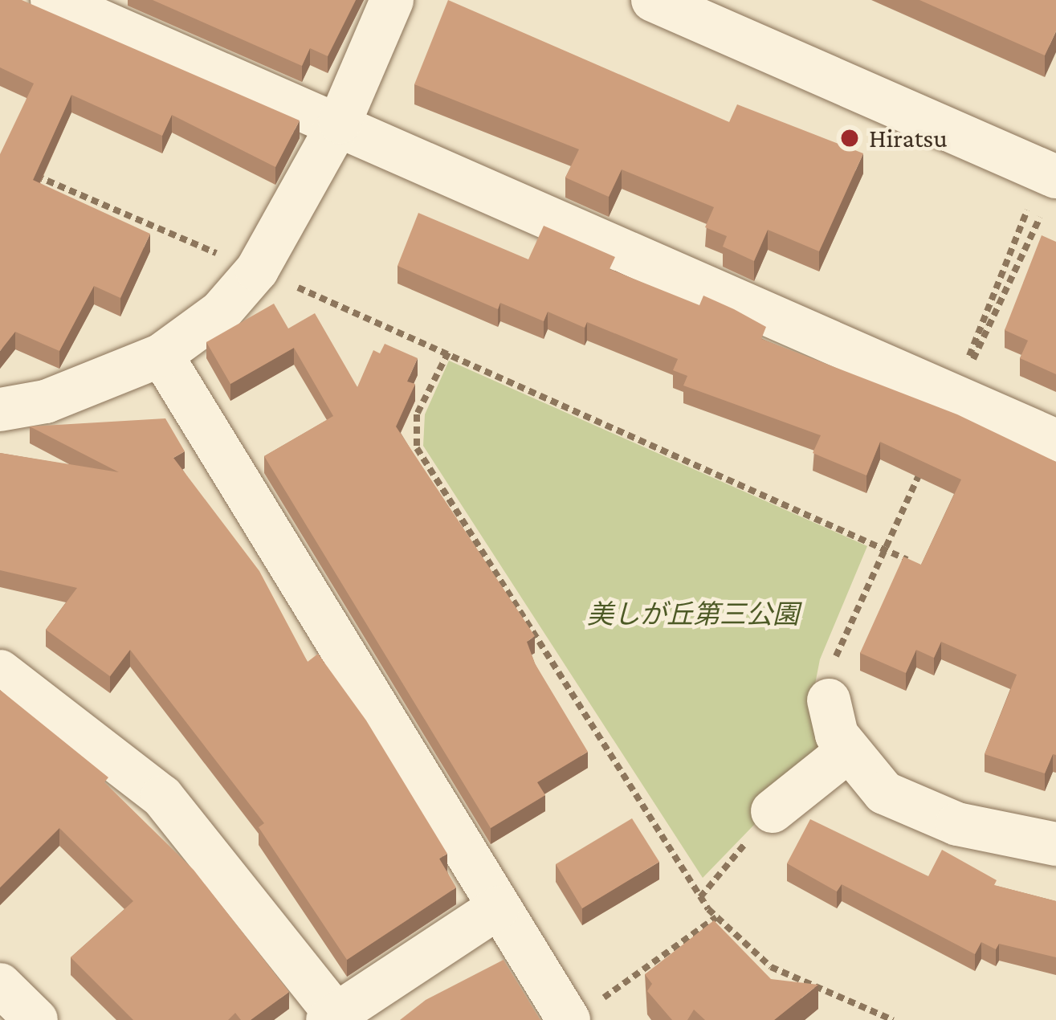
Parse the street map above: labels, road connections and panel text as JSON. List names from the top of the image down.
{
  "parks": ["美しが丘第三公園"],
  "places": ["Hiratsu"]
}
